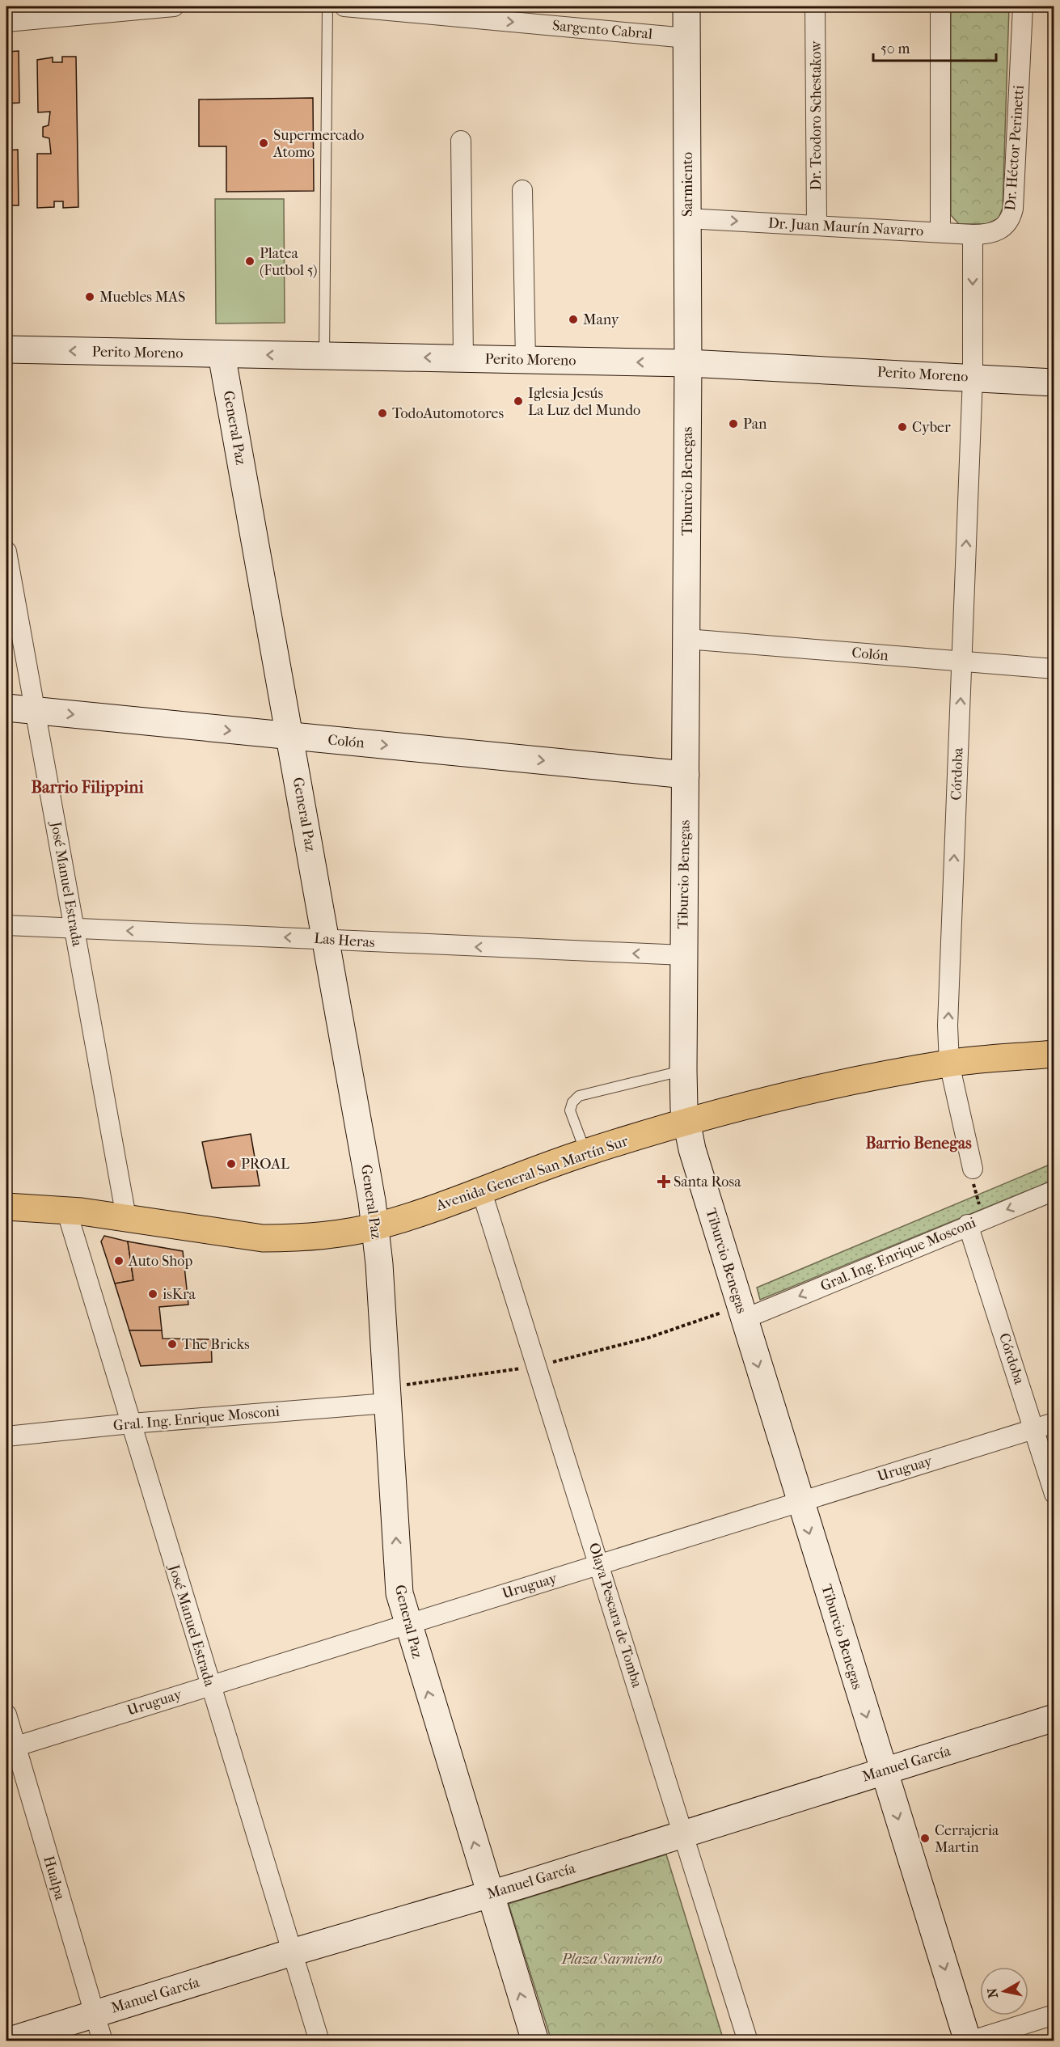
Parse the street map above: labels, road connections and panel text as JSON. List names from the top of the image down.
{
  "streets": {
    "main road": ["Avenida General San Martín Sur"],
    "street": [
      "Sargento Cabral",
      "Dr. Teodoro Schestakow",
      "Dr. Héctor Perinetti",
      "Sarmiento",
      "Dr. Juan Maurín Navarro",
      "Perito Moreno",
      "General Paz",
      "Tiburcio Benegas",
      "Colón",
      "Córdoba",
      "José Manuel Estrada",
      "Las Heras",
      "Gral. Ing. Enrique Mosconi",
      "Uruguay",
      "Olaya Pescara de Tomba",
      "Manuel García",
      "Hualpa"
    ]
  },
  "crossings": [
    ["Sargento Cabral", "Sarmiento"],
    ["Dr. Teodoro Schestakow", "Dr. Juan Maurín Navarro"],
    ["Dr. Héctor Perinetti", "Dr. Juan Maurín Navarro"],
    ["Sarmiento", "Dr. Juan Maurín Navarro"],
    ["Sarmiento", "Perito Moreno"],
    ["Sarmiento", "Tiburcio Benegas"],
    ["Perito Moreno", "General Paz"],
    ["Perito Moreno", "Tiburcio Benegas"],
    ["Perito Moreno", "Córdoba"],
    ["General Paz", "Colón"],
    ["General Paz", "Las Heras"],
    ["General Paz", "Avenida General San Martín Sur"],
    ["General Paz", "Gral. Ing. Enrique Mosconi"],
    ["General Paz", "Uruguay"],
    ["General Paz", "Manuel García"],
    ["Tiburcio Benegas", "Colón"],
    ["Tiburcio Benegas", "Las Heras"],
    ["Tiburcio Benegas", "Avenida General San Martín Sur"],
    ["Tiburcio Benegas", "Gral. Ing. Enrique Mosconi"],
    ["Tiburcio Benegas", "Uruguay"],
    ["Tiburcio Benegas", "Manuel García"],
    ["Colón", "Córdoba"],
    ["Colón", "José Manuel Estrada"],
    ["Córdoba", "Avenida General San Martín Sur"],
    ["Córdoba", "Gral. Ing. Enrique Mosconi"],
    ["Córdoba", "Uruguay"],
    ["José Manuel Estrada", "Las Heras"],
    ["José Manuel Estrada", "Avenida General San Martín Sur"],
    ["José Manuel Estrada", "Gral. Ing. Enrique Mosconi"],
    ["José Manuel Estrada", "Uruguay"],
    ["José Manuel Estrada", "Manuel García"],
    ["Avenida General San Martín Sur", "Olaya Pescara de Tomba"],
    ["Uruguay", "Olaya Pescara de Tomba"],
    ["Uruguay", "Hualpa"],
    ["Olaya Pescara de Tomba", "Manuel García"],
    ["Manuel García", "Hualpa"]
  ],
  "one_way": [
    "Sargento Cabral",
    "Dr. Juan Maurín Navarro",
    "Perito Moreno",
    "General Paz",
    "Tiburcio Benegas",
    "Colón",
    "Córdoba",
    "Las Heras",
    "Gral. Ing. Enrique Mosconi"
  ],
  "districts": ["Barrio Filippini", "Barrio Benegas"],
  "parks": ["Plaza Sarmiento"],
  "places": {
    "other": [
      "Supermercado Atomo",
      "Platea (Futbol 5)",
      "Muebles MAS",
      "Many",
      "Iglesia Jesús La Luz del Mundo",
      "TodoAutomotores",
      "Pan",
      "Cyber",
      "PROAL",
      "Auto Shop",
      "isKra",
      "The Bricks",
      "Cerrajeria Martin"
    ],
    "health": ["Santa Rosa"]
  },
  "scale_bar": "50 m",
  "north": "left"
}
